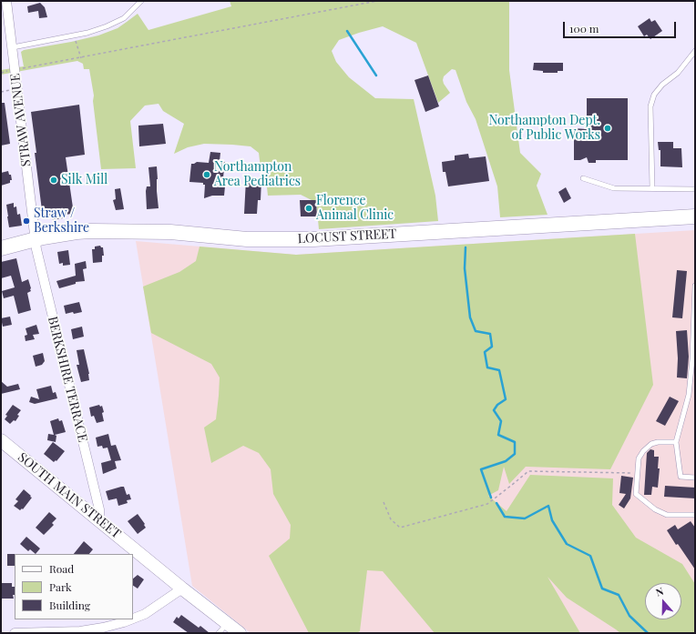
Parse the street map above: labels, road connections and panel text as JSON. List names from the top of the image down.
{
  "streets": {
    "highway": ["LOCUST STREET"],
    "main road": ["SOUTH MAIN STREET"],
    "street": ["STRAW AVENUE", "BERKSHIRE TERRACE"]
  },
  "crossings": [
    ["STRAW AVENUE", "LOCUST STREET"],
    ["STRAW AVENUE", "BERKSHIRE TERRACE"],
    ["LOCUST STREET", "BERKSHIRE TERRACE"],
    ["BERKSHIRE TERRACE", "SOUTH MAIN STREET"]
  ],
  "places": [
    "Northampton Dept. of Public Works",
    "Northampton Area Pediatrics",
    "Silk Mill",
    "Florence Animal Clinic",
    "Straw / Berkshire"
  ],
  "legend": ["Road", "Park", "Building"],
  "scale_bar": "100 m",
  "north": "top"
}
